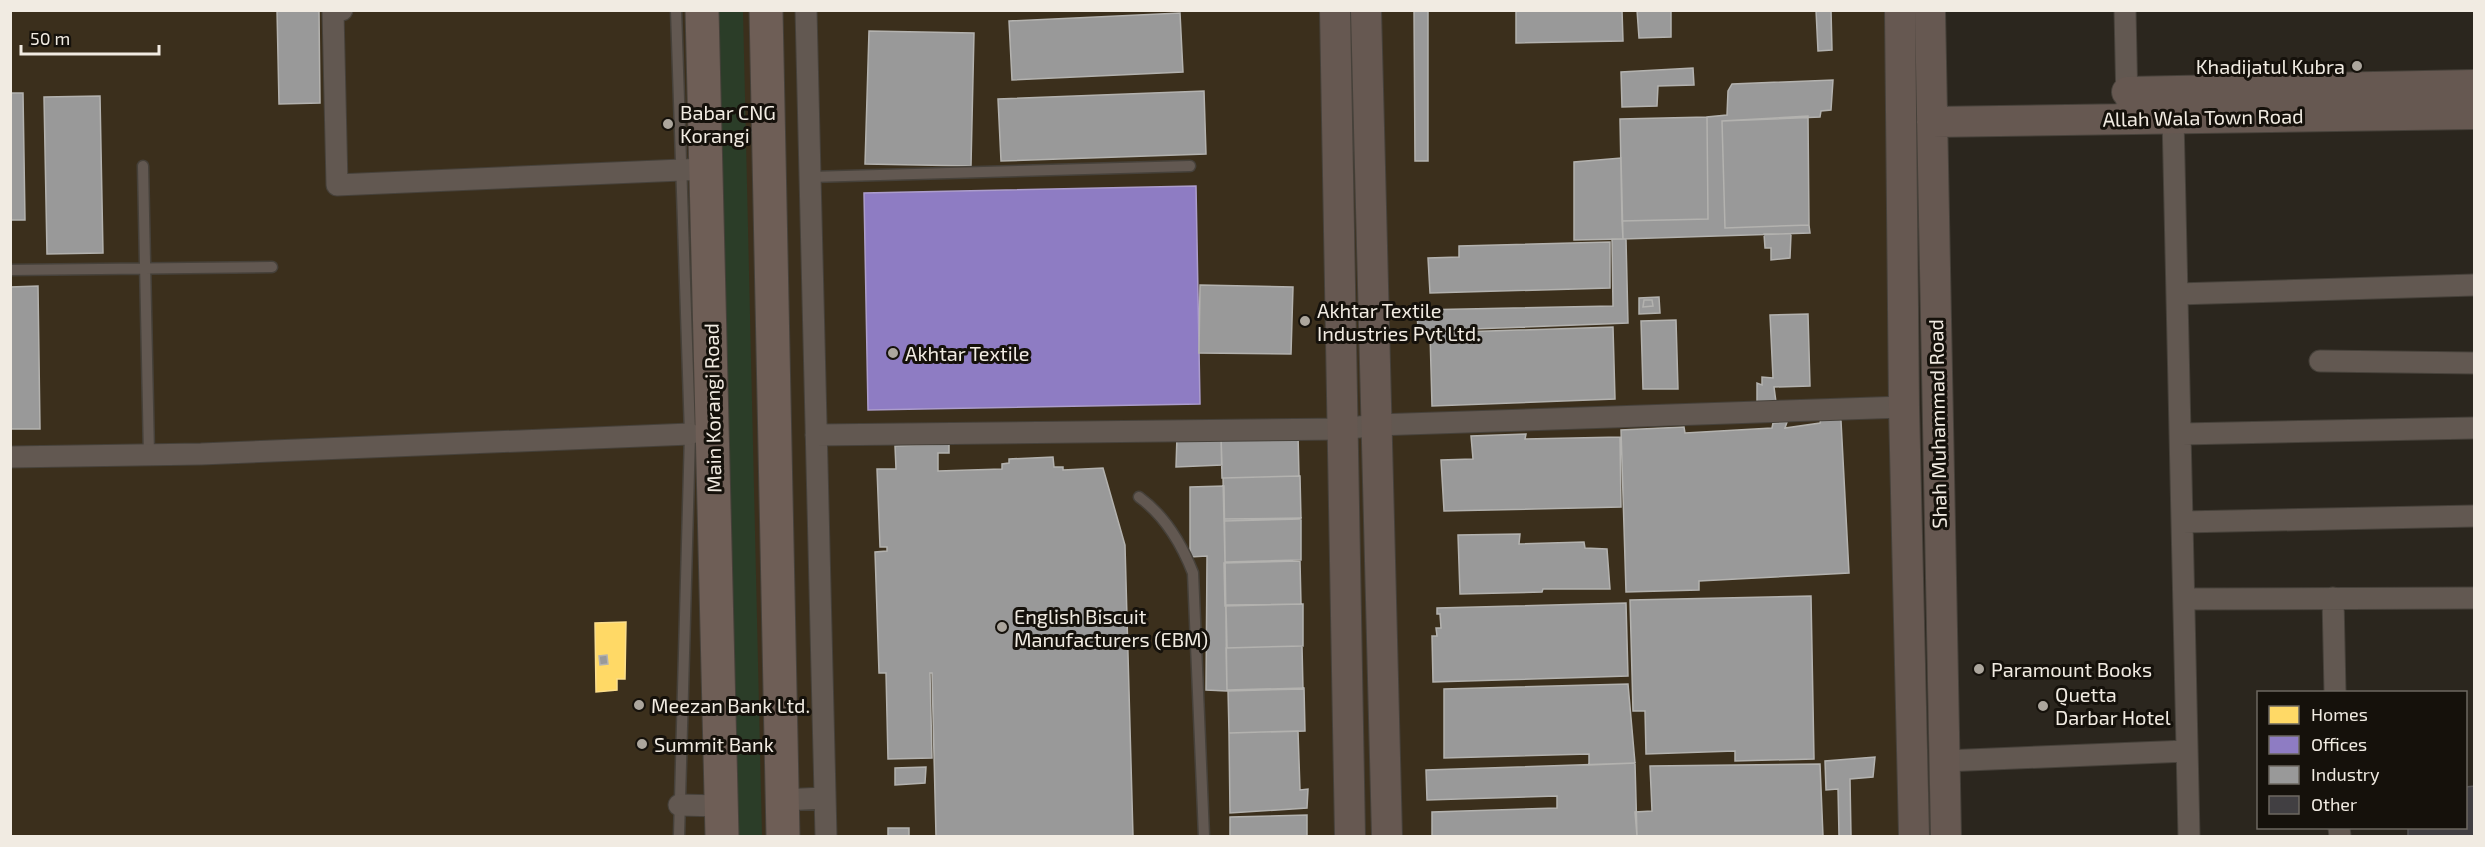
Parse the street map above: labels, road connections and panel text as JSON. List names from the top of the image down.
{
  "streets": {
    "main road": ["Allah Wala Town Road", "Main Korangi Road", "Shah Muhammad Road"]
  },
  "crossings": [
    ["Allah Wala Town Road", "Shah Muhammad Road"]
  ],
  "places": [
    "Khadijatul Kubra",
    "Babar CNG Korangi",
    "Akhtar Textile Industries Pvt Ltd.",
    "Akhtar Textile",
    "English Biscuit Manufacturers (EBM)",
    "Paramount Books",
    "Meezan Bank Ltd.",
    "Quetta Darbar Hotel",
    "Summit Bank"
  ],
  "legend": [
    "Homes",
    "Offices",
    "Industry",
    "Other"
  ],
  "scale_bar": "50 m"
}
